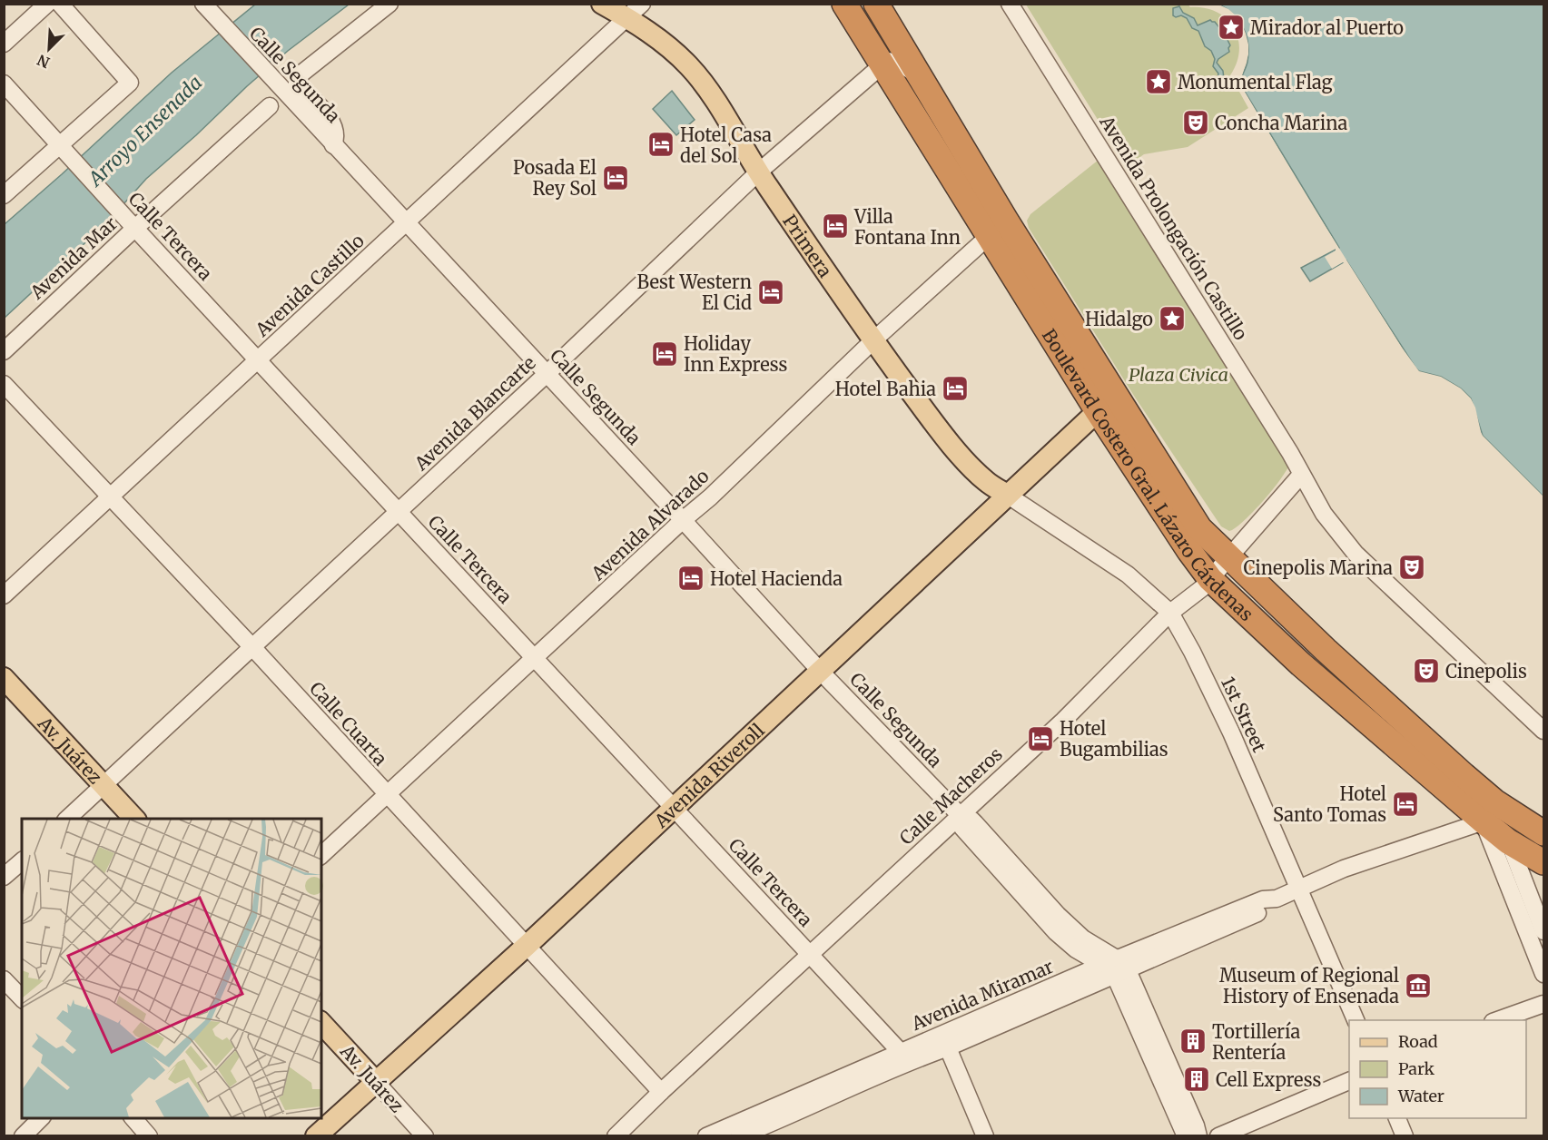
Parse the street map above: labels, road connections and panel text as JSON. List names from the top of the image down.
{
  "streets": {
    "highway": ["Boulevard Costero Gral. Lázaro Cárdenas"],
    "main road": ["Primera", "Av. Juárez", "Avenida Riveroll"],
    "street": [
      "Calle Segunda",
      "Avenida Prolongación Castillo",
      "Calle Tercera",
      "Avenida Mar",
      "Avenida Castillo",
      "Avenida Blancarte",
      "Avenida Alvarado",
      "1st Street",
      "Calle Cuarta",
      "Calle Macheros",
      "Avenida Miramar"
    ]
  },
  "crossings": [
    ["Calle Segunda", "Avenida Castillo"],
    ["Calle Segunda", "Avenida Blancarte"],
    ["Calle Segunda", "Avenida Alvarado"],
    ["Calle Segunda", "Avenida Riveroll"],
    ["Calle Segunda", "Calle Macheros"],
    ["Calle Segunda", "Avenida Miramar"],
    ["Avenida Prolongación Castillo", "Calle Macheros"],
    ["Calle Tercera", "Avenida Mar"],
    ["Calle Tercera", "Avenida Castillo"],
    ["Calle Tercera", "Avenida Blancarte"],
    ["Calle Tercera", "Avenida Alvarado"],
    ["Calle Tercera", "Avenida Riveroll"],
    ["Calle Tercera", "Calle Macheros"],
    ["Calle Tercera", "Avenida Miramar"],
    ["Primera", "Avenida Castillo"],
    ["Primera", "Avenida Blancarte"],
    ["Primera", "Avenida Alvarado"],
    ["Primera", "1st Street"],
    ["Primera", "Avenida Riveroll"],
    ["Avenida Castillo", "Calle Cuarta"],
    ["Avenida Blancarte", "Boulevard Costero Gral. Lázaro Cárdenas"],
    ["Avenida Blancarte", "Calle Cuarta"],
    ["Avenida Blancarte", "Av. Juárez"],
    ["Boulevard Costero Gral. Lázaro Cárdenas", "Avenida Alvarado"],
    ["Boulevard Costero Gral. Lázaro Cárdenas", "Avenida Riveroll"],
    ["Boulevard Costero Gral. Lázaro Cárdenas", "Calle Macheros"],
    ["Boulevard Costero Gral. Lázaro Cárdenas", "Avenida Miramar"],
    ["Avenida Alvarado", "Calle Cuarta"],
    ["1st Street", "Avenida Riveroll"],
    ["1st Street", "Calle Macheros"],
    ["1st Street", "Avenida Miramar"],
    ["Calle Cuarta", "Avenida Riveroll"],
    ["Calle Cuarta", "Calle Macheros"],
    ["Av. Juárez", "Avenida Riveroll"]
  ],
  "water": ["Arroyo Ensenada"],
  "parks": ["Plaza Civica"],
  "places": {
    "place": ["Mirador al Puerto", "Monumental Flag", "Hidalgo"],
    "theatre": ["Concha Marina", "Cinepolis Marina", "Cinepolis"],
    "hotel": [
      "Hotel Casa del Sol",
      "Posada El Rey Sol",
      "Villa Fontana Inn",
      "Best Western El Cid",
      "Holiday Inn Express",
      "Hotel Bahia",
      "Hotel Hacienda",
      "Hotel Bugambilias",
      "Hotel Santo Tomas"
    ],
    "museum": ["Museum of Regional History of Ensenada"],
    "building": ["Tortillería Rentería", "Cell Express"]
  },
  "legend": ["Road", "Park", "Water"],
  "north": "bottom left"
}
